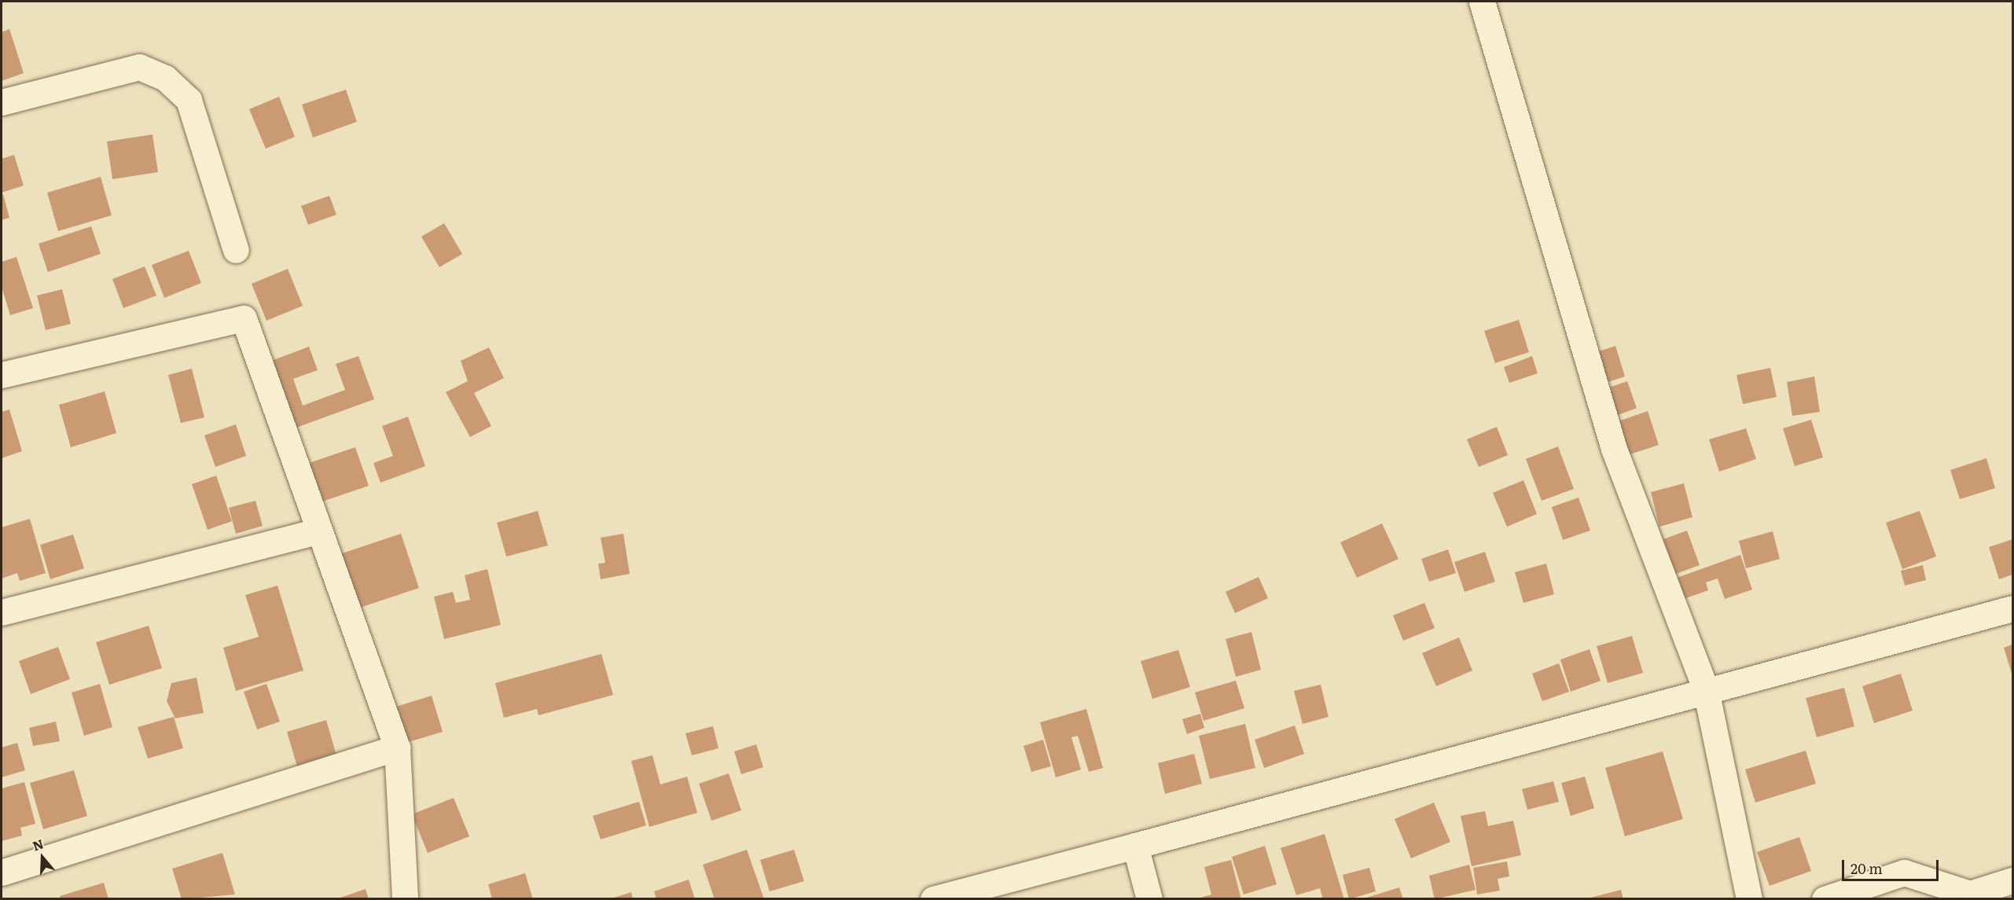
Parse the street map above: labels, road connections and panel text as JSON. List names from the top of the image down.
{
  "scale_bar": "20 m",
  "north": "top"
}
